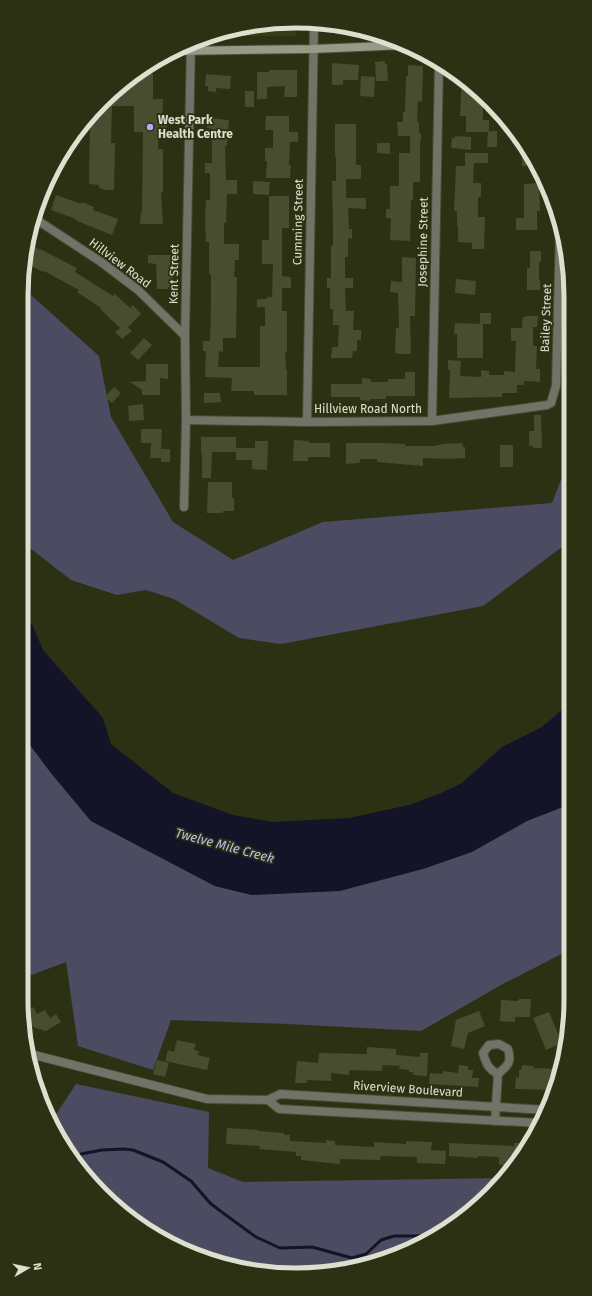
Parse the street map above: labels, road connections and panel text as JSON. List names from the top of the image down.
{
  "streets": {
    "street": [
      "Cumming Street",
      "Josephine Street",
      "Hillview Road",
      "Kent Street",
      "Bailey Street",
      "Hillview Road North",
      "Riverview Boulevard"
    ]
  },
  "crossings": [
    ["Cumming Street", "Hillview Road North"],
    ["Josephine Street", "Hillview Road North"],
    ["Hillview Road", "Kent Street"],
    ["Kent Street", "Hillview Road North"],
    ["Bailey Street", "Hillview Road North"]
  ],
  "water": ["Twelve Mile Creek"],
  "places": ["West Park Health Centre"],
  "north": "right"
}
